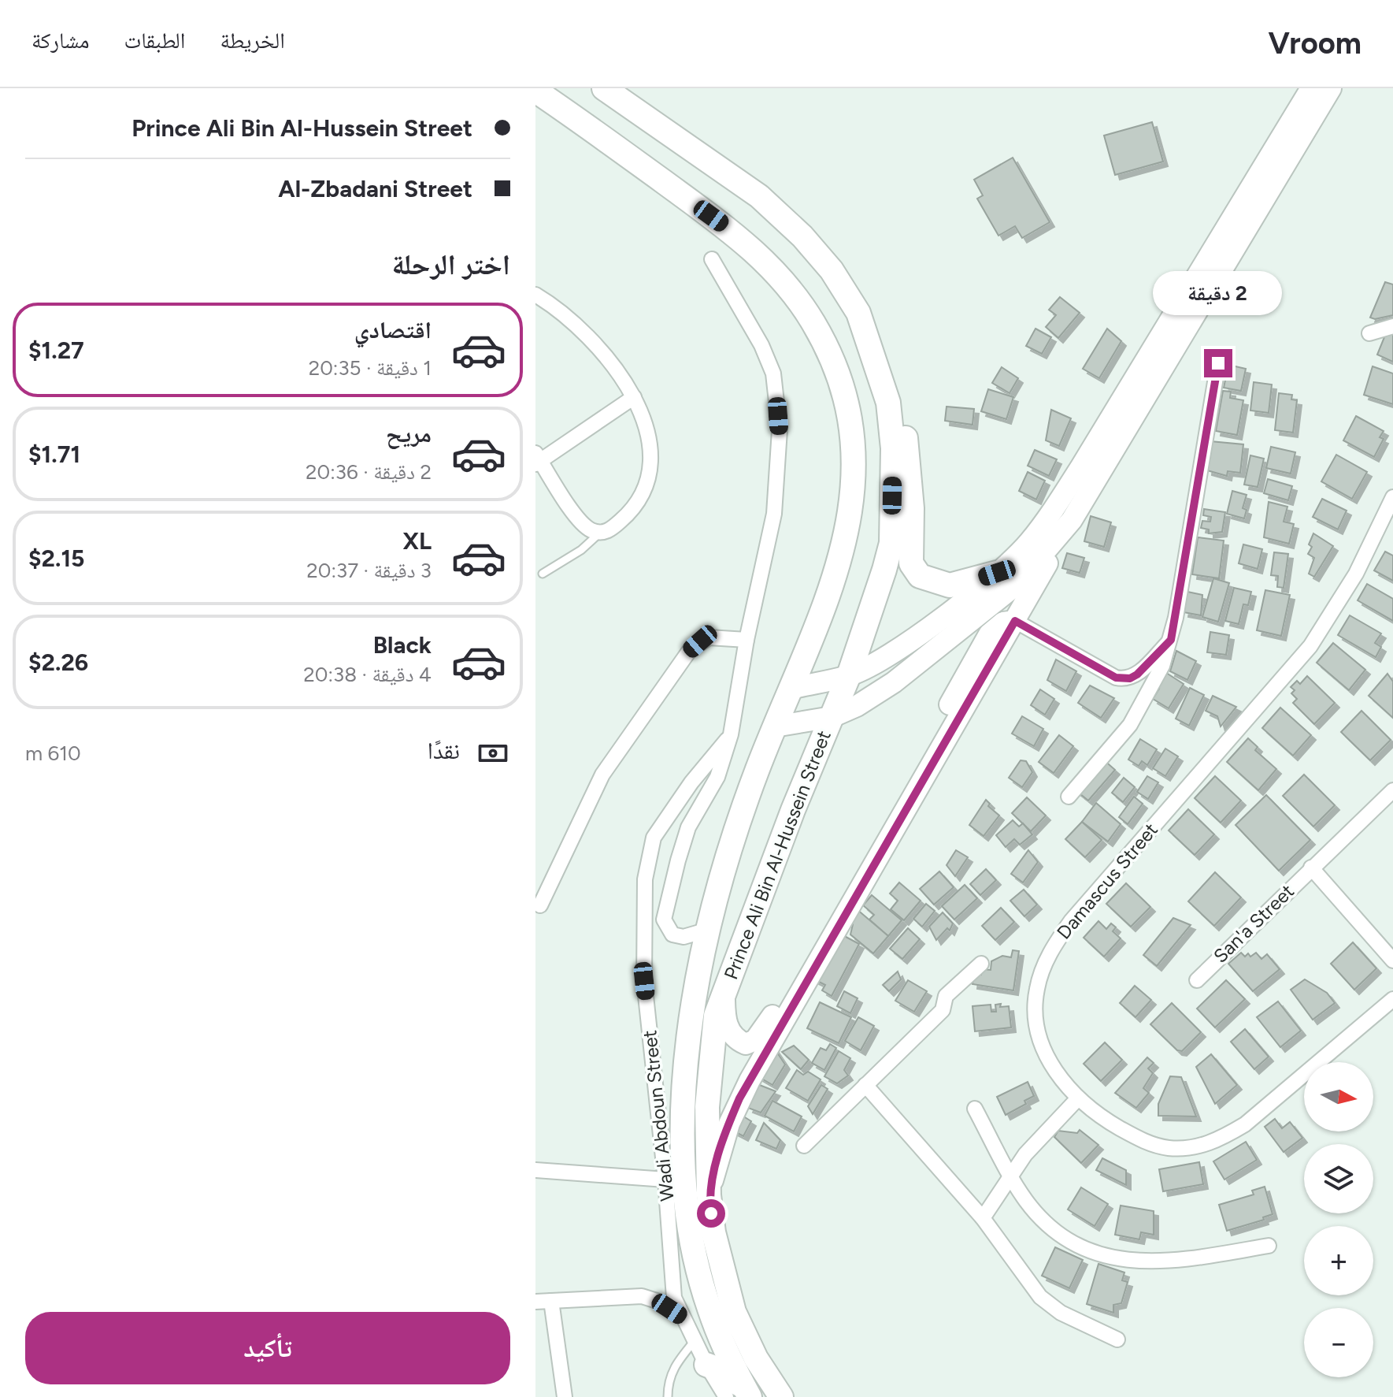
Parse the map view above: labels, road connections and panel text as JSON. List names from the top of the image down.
{
  "streets": {
    "main road": ["Prince Ali Bin Al-Hussein Street"],
    "street": ["Damascus Street", "San'a Street", "Wadi Abdoun Street"]
  },
  "crossings": [
    ["Prince Ali Bin Al-Hussein Street", "Wadi Abdoun Street"]
  ],
  "north": "right",
  "page": {
    "header": "Vroom",
    "nav": ["الخريطة", "الطبقات", "مشاركة"],
    "banner": ["Prince Ali Bin Al-Hussein Street", "Al-Zbadani Street"],
    "heading": "اختر الرحلة",
    "bubble": "2 دقيقة",
    "list": [
      {
        "name": "اقتصادي",
        "note": "1 دقيقة · 20:35",
        "value": "$1.27"
      },
      {
        "name": "مريح",
        "note": "2 دقيقة · 20:36",
        "value": "$1.71"
      },
      {
        "name": "XL",
        "note": "3 دقيقة · 20:37",
        "value": "$2.15"
      },
      {
        "name": "Black",
        "note": "4 دقيقة · 20:38",
        "value": "$2.26"
      }
    ],
    "pay": ["نقدًا", "610 m"],
    "map_buttons": ["+", "−"],
    "buttons": "تأكيد"
  }
}
